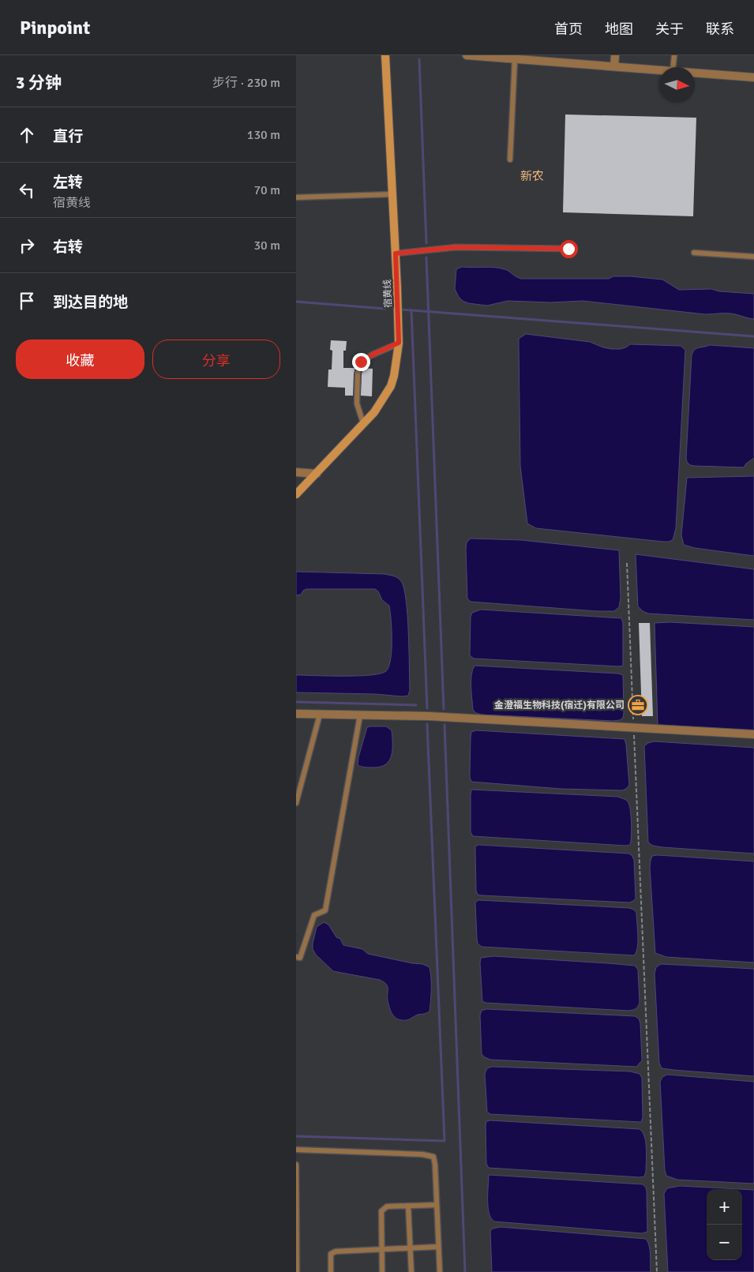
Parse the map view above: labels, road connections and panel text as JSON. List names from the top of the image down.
{
  "streets": {
    "main road": ["宿黄线"]
  },
  "districts": ["新农"],
  "places": {
    "office": ["金澄福生物科技(宿迁)有限公司"]
  },
  "north": "right",
  "page": {
    "header": "Pinpoint",
    "nav": [
      "首页",
      "地图",
      "关于",
      "联系"
    ],
    "heading": ["3 分钟", "步行 · 230 m"],
    "list": [
      ["直行", "130 m"],
      ["左转", "宿黄线", "70 m"],
      ["右转", "30 m"],
      "到达目的地"
    ],
    "buttons": ["收藏", "分享"],
    "map_buttons": ["+", "−"]
  }
}
